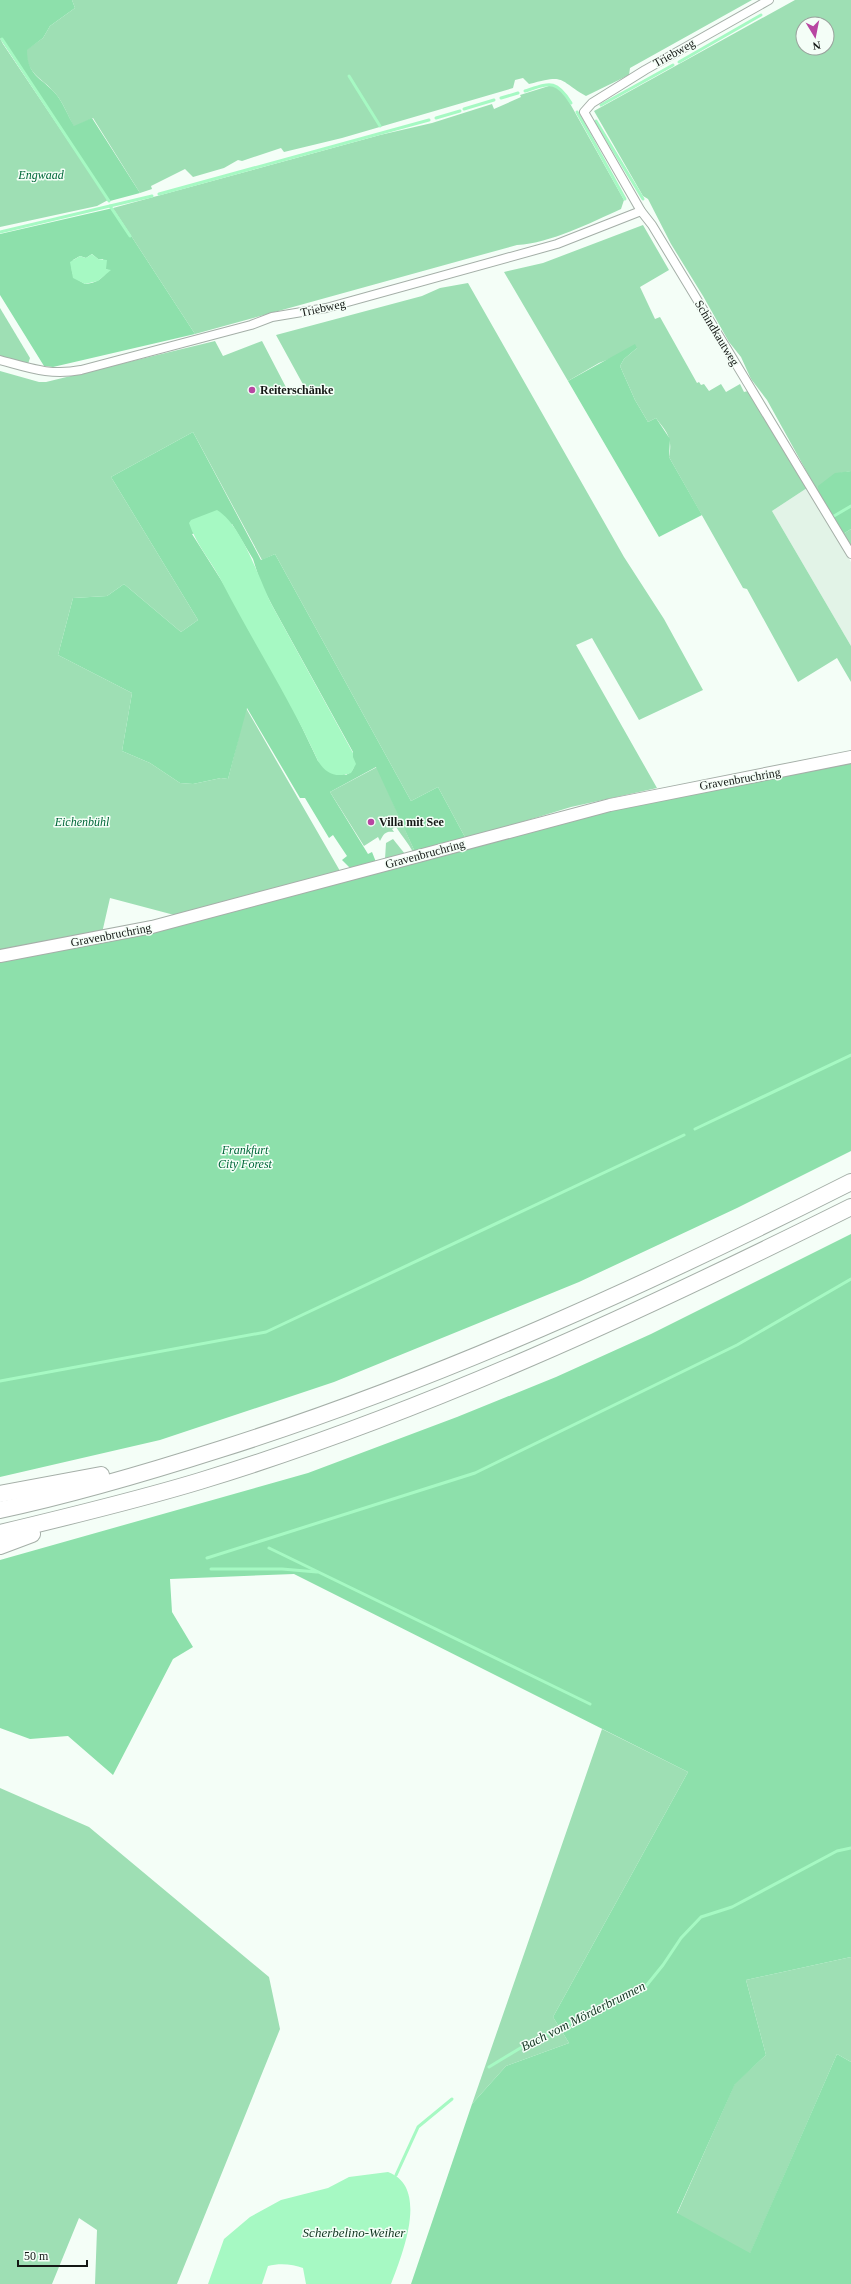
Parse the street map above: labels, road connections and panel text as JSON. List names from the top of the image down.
{
  "streets": {
    "street": ["Triebweg", "Schindkautweg", "Gravenbruchring"]
  },
  "crossings": [
    ["Triebweg", "Schindkautweg"]
  ],
  "water": ["Bach vom Mörderbrunnen", "Scherbelino-Weiher"],
  "parks": ["Engwaad", "Eichenbühl", "Frankfurt City Forest"],
  "places": ["Reiterschänke", "Villa mit See"],
  "scale_bar": "50 m",
  "north": "bottom"
}
